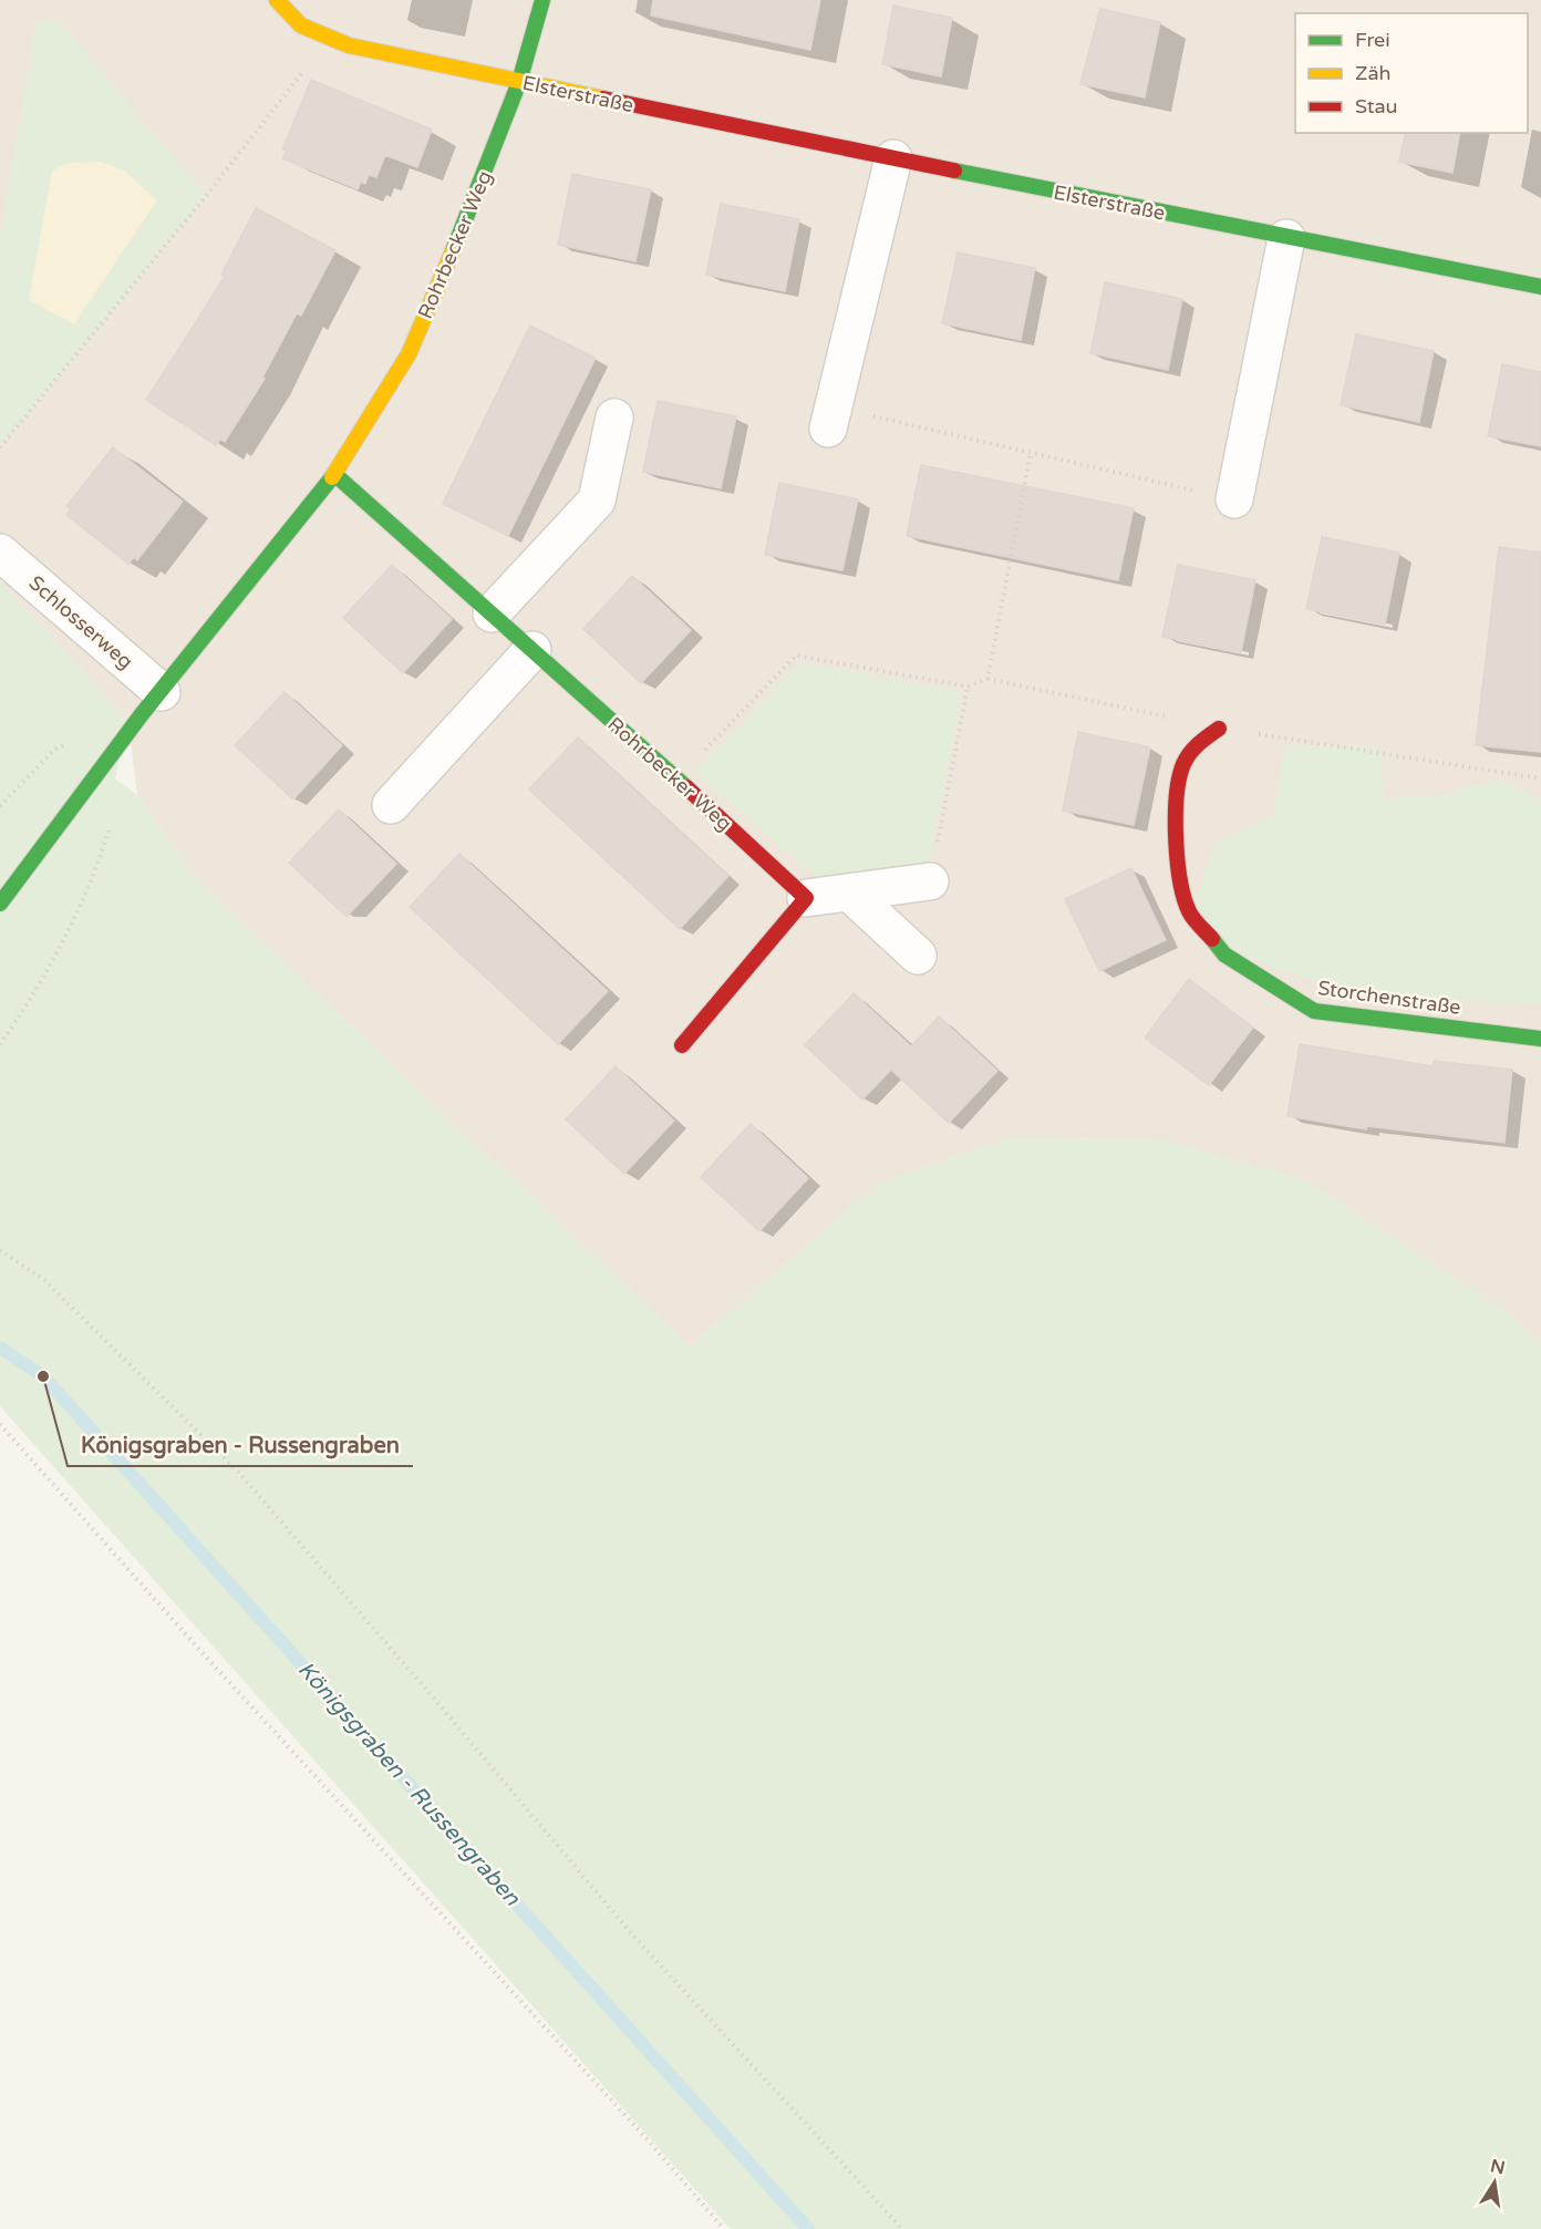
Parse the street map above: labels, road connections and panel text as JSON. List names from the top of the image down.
{
  "streets": {
    "street": [
      "Elsterstraße",
      "Rohrbecker Weg",
      "Schlosserweg",
      "Storchenstraße"
    ]
  },
  "crossings": [
    ["Elsterstraße", "Rohrbecker Weg"],
    ["Rohrbecker Weg", "Schlosserweg"]
  ],
  "water": ["Königsgraben - Russengraben"],
  "places": ["Königsgraben - Russengraben"],
  "legend": ["Frei", "Zäh", "Stau"],
  "north": "top"
}
